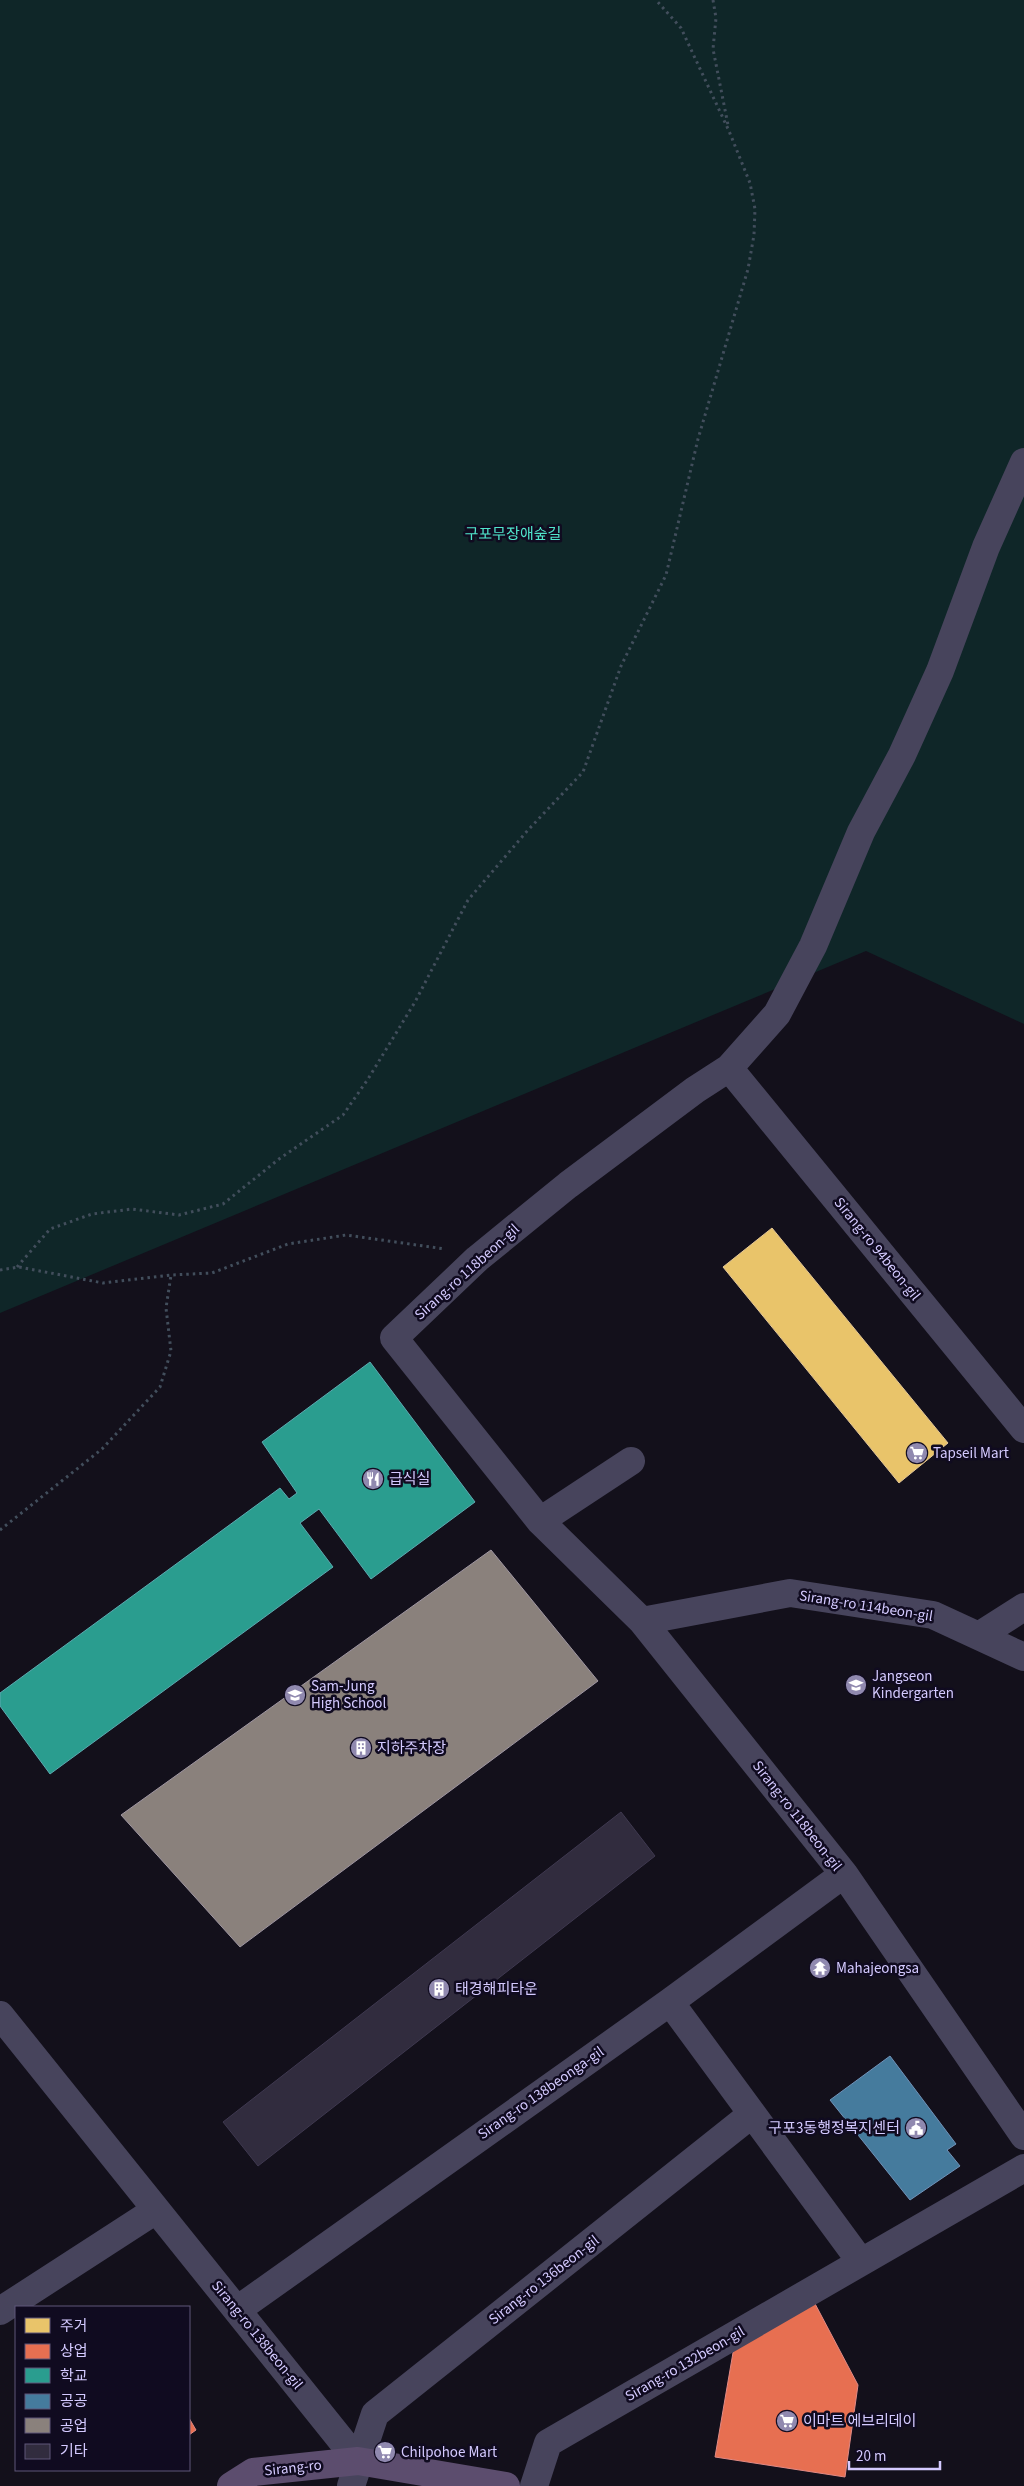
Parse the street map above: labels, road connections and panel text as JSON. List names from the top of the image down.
{
  "streets": {
    "main road": ["Sirang-ro"],
    "street": [
      "Sirang-ro 94beon-gil",
      "Sirang-ro 118beon-gil",
      "Sirang-ro 114beon-gil",
      "Sirang-ro 138beonga-gil",
      "Sirang-ro 136beon-gil",
      "Sirang-ro 138beon-gil",
      "Sirang-ro 132beon-gil"
    ]
  },
  "crossings": [
    ["Sirang-ro 94beon-gil", "Sirang-ro 118beon-gil"],
    ["Sirang-ro 118beon-gil", "Sirang-ro 114beon-gil"],
    ["Sirang-ro 118beon-gil", "Sirang-ro 138beonga-gil"],
    ["Sirang-ro 138beonga-gil", "Sirang-ro 138beon-gil"],
    ["Sirang-ro 136beon-gil", "Sirang-ro 138beon-gil"],
    ["Sirang-ro 136beon-gil", "Sirang-ro"],
    ["Sirang-ro 138beon-gil", "Sirang-ro"]
  ],
  "parks": ["구포무장애숲길"],
  "places": {
    "supermarket": ["Tapseil Mart", "이마트 에브리데이", "Chilpohoe Mart"],
    "restaurant": ["급식실"],
    "school or university": ["Jangseon Kindergarten", "Sam-Jung High School"],
    "building": ["지하주차장", "태경해피타운"],
    "temple": ["Mahajeongsa"],
    "public building": ["구포3동행정복지센터"]
  },
  "legend": [
    "주거",
    "상업",
    "학교",
    "공공",
    "공업",
    "기타"
  ],
  "scale_bar": "20 m"
}
